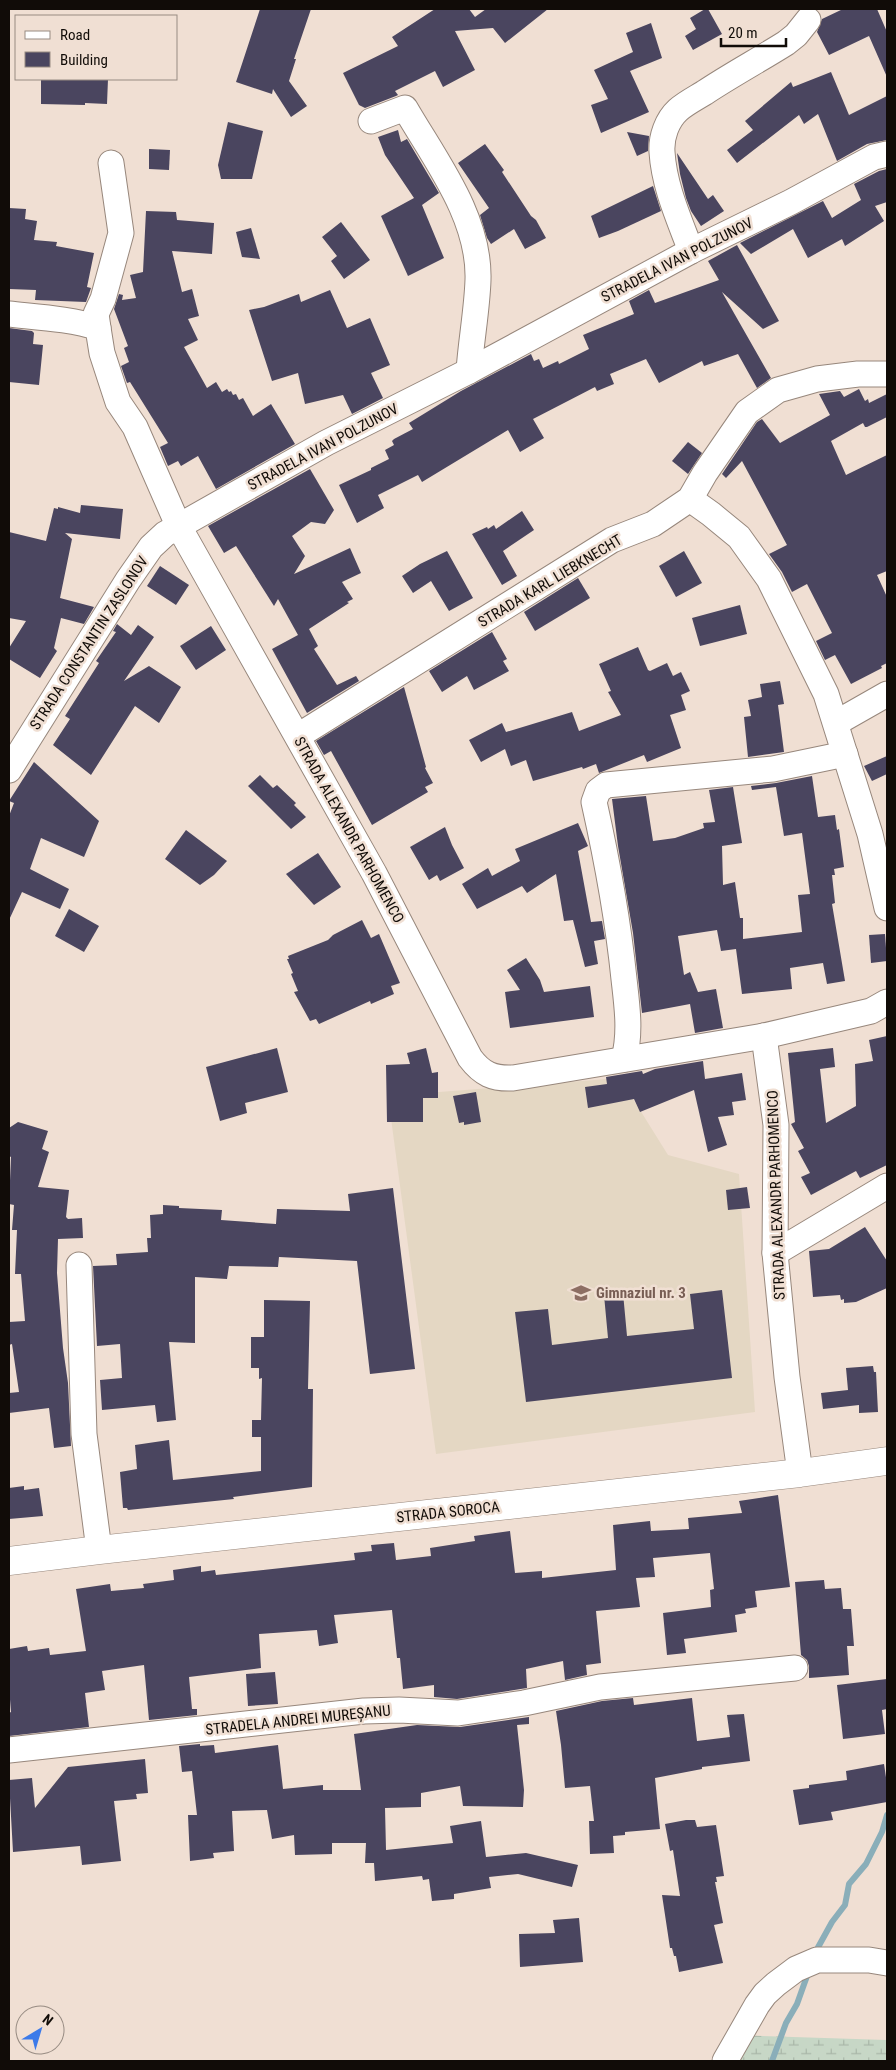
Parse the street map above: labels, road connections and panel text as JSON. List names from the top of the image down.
{
  "streets": {
    "street": [
      "STRADELA IVAN POLZUNOV",
      "STRADA KARL LIEBKNECHT",
      "STRADA CONSTANTIN ZASLONOV",
      "STRADA ALEXANDR PARHOMENCO",
      "STRADA SOROCA",
      "STRADELA ANDREI MUREȘANU"
    ]
  },
  "crossings": [
    ["STRADELA IVAN POLZUNOV", "STRADA CONSTANTIN ZASLONOV"],
    ["STRADELA IVAN POLZUNOV", "STRADA ALEXANDR PARHOMENCO"],
    ["STRADA KARL LIEBKNECHT", "STRADA ALEXANDR PARHOMENCO"],
    ["STRADA CONSTANTIN ZASLONOV", "STRADA ALEXANDR PARHOMENCO"],
    ["STRADA ALEXANDR PARHOMENCO", "STRADA SOROCA"]
  ],
  "places": {
    "school or university": ["Gimnaziul nr. 3"]
  },
  "legend": ["Road", "Building"],
  "scale_bar": "20 m",
  "north": "top right"
}
